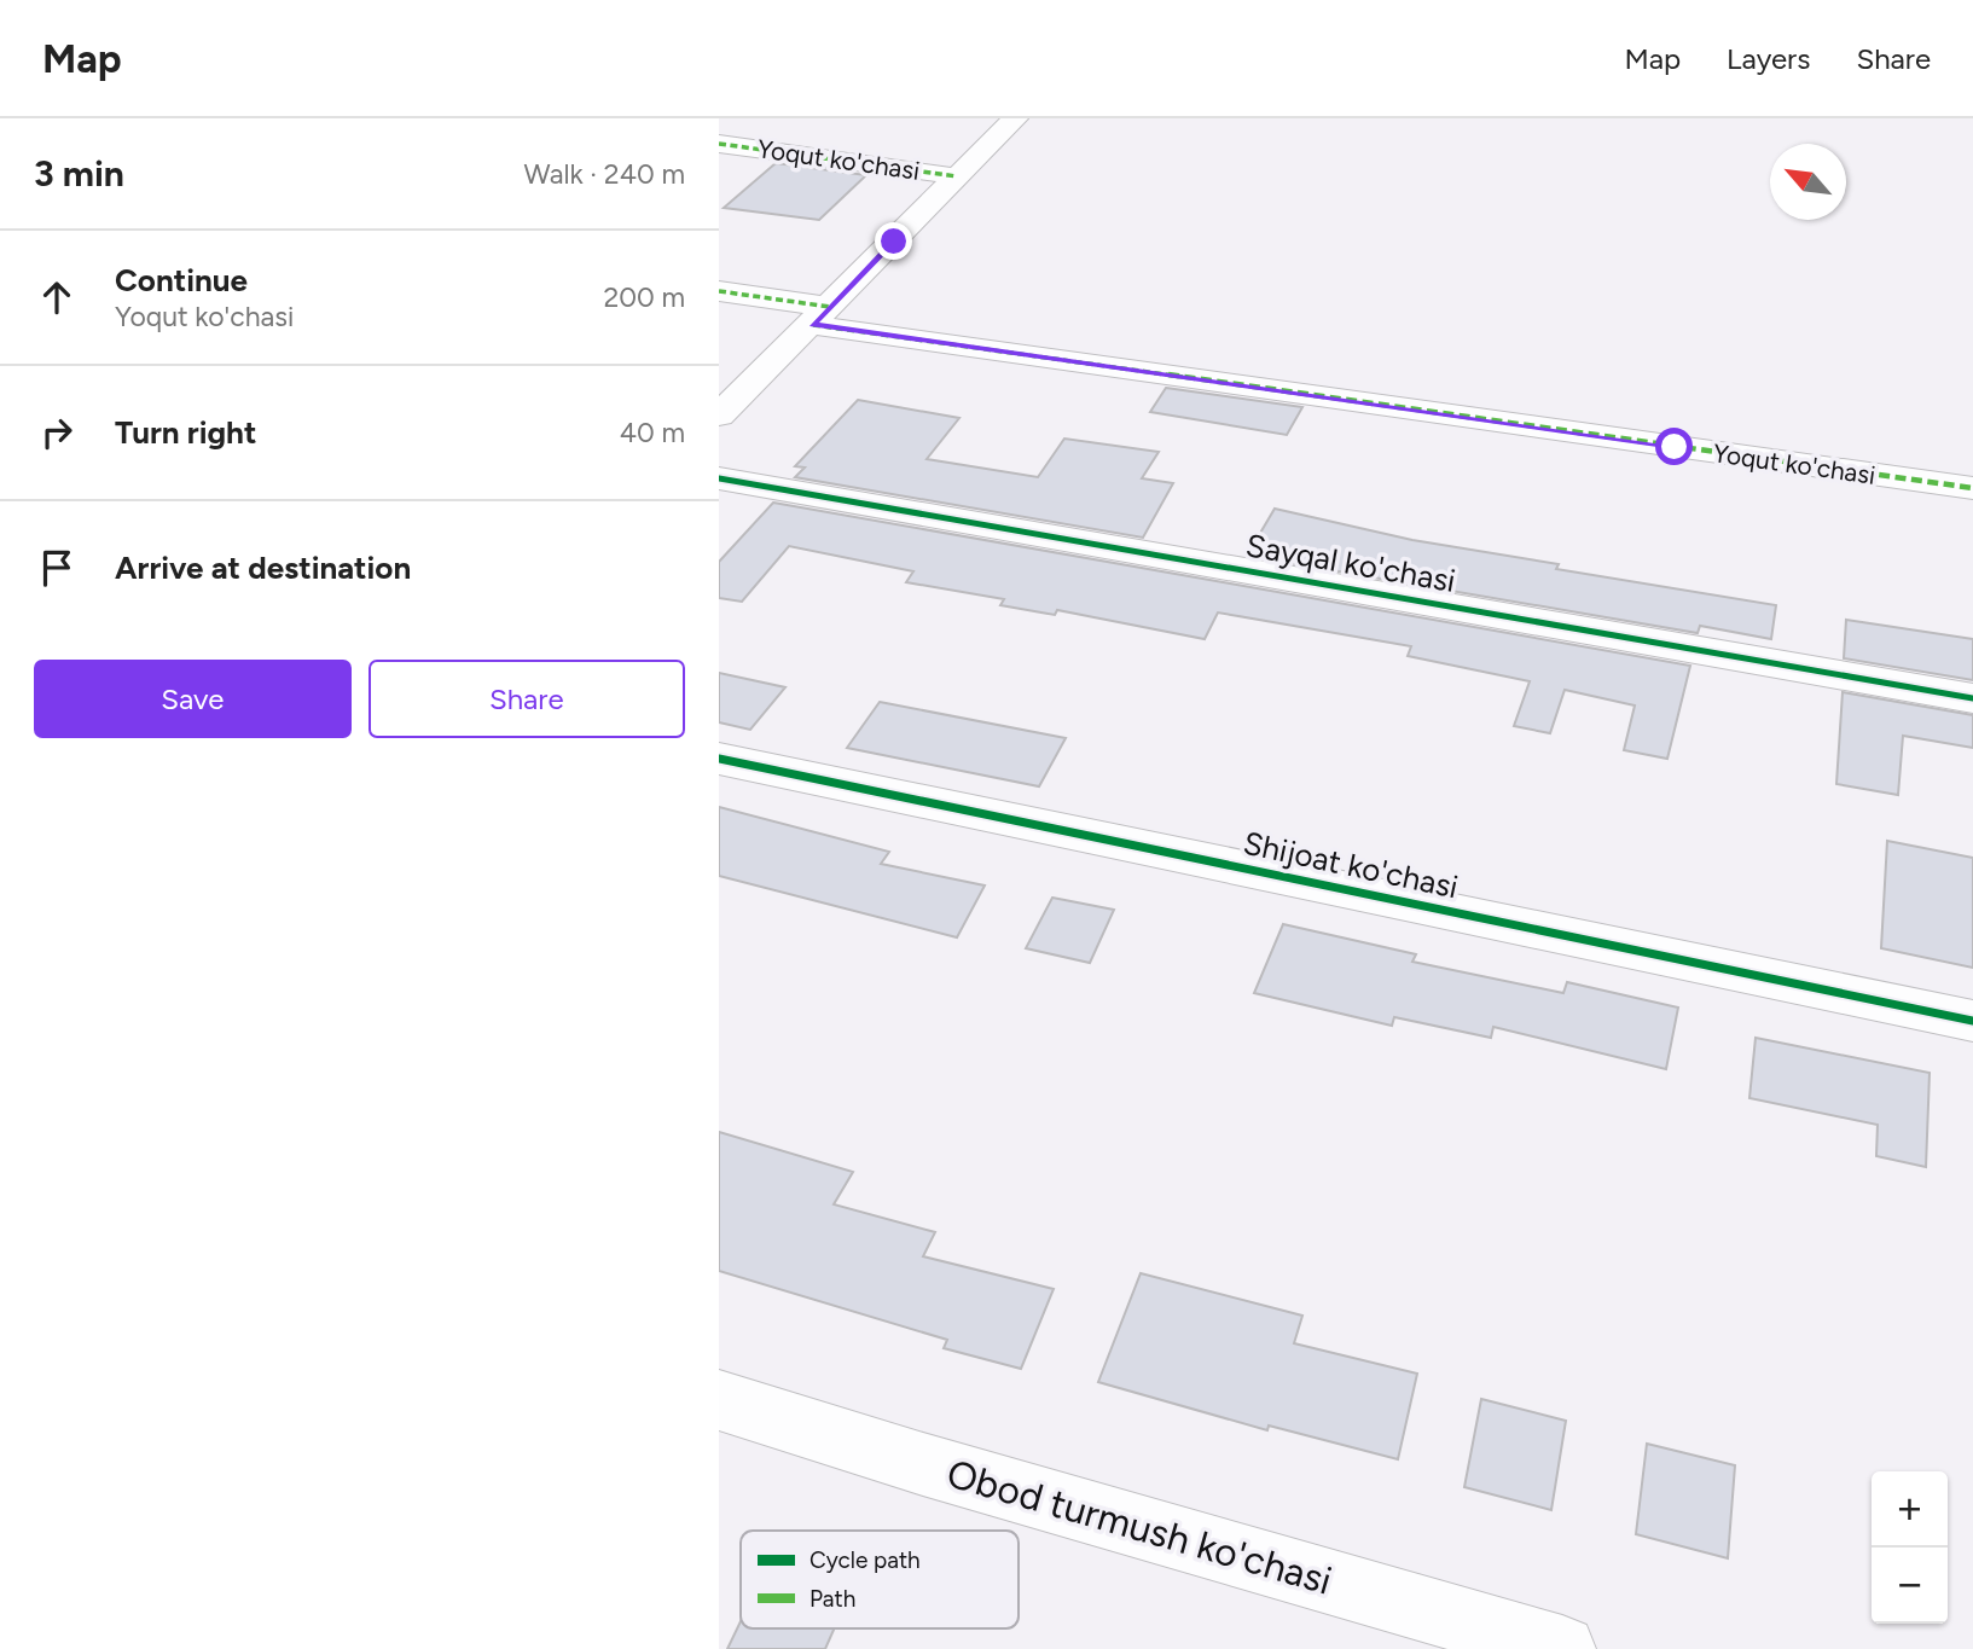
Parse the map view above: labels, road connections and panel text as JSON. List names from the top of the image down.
{
  "streets": {
    "street": [
      "Yoqut ko'chasi",
      "Sayqal ko'chasi",
      "Shijoat ko'chasi",
      "Obod turmush ko'chasi"
    ]
  },
  "legend": ["Cycle path", "Path"],
  "north": "top left",
  "page": {
    "header": "Map",
    "nav": ["Map", "Layers", "Share"],
    "heading": ["3 min", "Walk · 240 m"],
    "list": [
      ["Continue", "Yoqut ko'chasi", "200 m"],
      ["Turn right", "40 m"],
      "Arrive at destination"
    ],
    "buttons": ["Save", "Share"],
    "map_buttons": ["+", "−"]
  }
}
